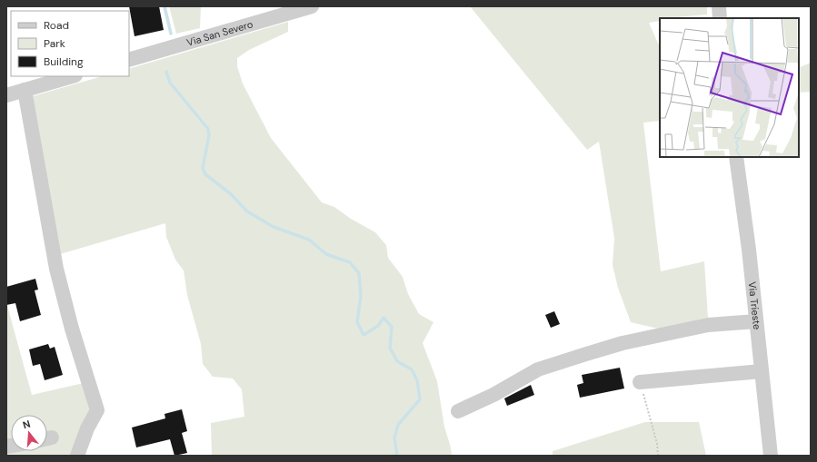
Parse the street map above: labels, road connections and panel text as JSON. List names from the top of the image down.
{
  "streets": {
    "street": ["Via San Severo", "Via Trieste"]
  },
  "legend": ["Road", "Park", "Building"],
  "north": "top"
}
